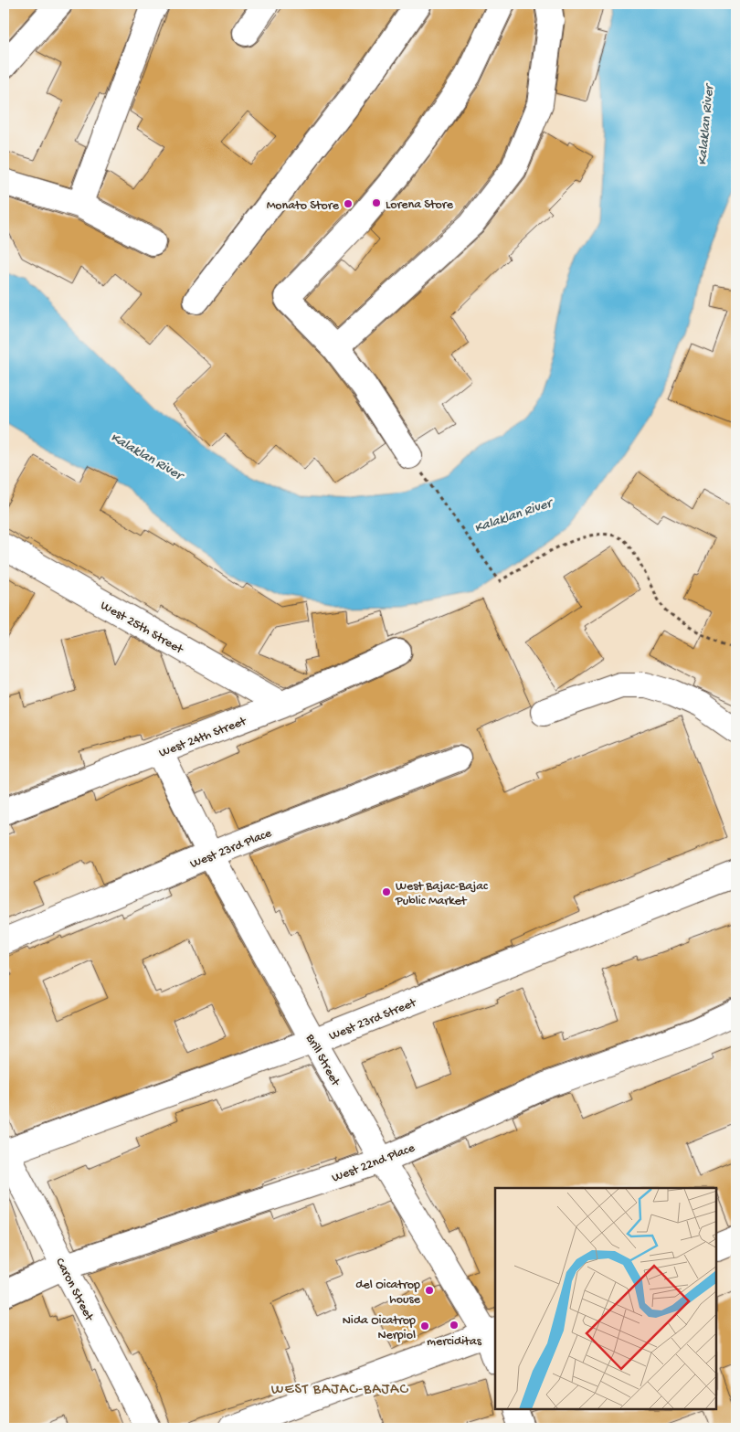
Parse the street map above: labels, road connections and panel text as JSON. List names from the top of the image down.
{
  "streets": {
    "street": [
      "West 25th Street",
      "West 24th Street",
      "West 23rd Place",
      "West 23rd Street",
      "Brill Street",
      "West 22nd Place",
      "Caron Street"
    ]
  },
  "crossings": [
    ["West 25th Street", "West 24th Street"],
    ["West 24th Street", "Brill Street"],
    ["West 23rd Place", "Brill Street"],
    ["West 23rd Street", "Brill Street"],
    ["West 23rd Street", "Caron Street"],
    ["Brill Street", "West 22nd Place"],
    ["West 22nd Place", "Caron Street"]
  ],
  "districts": ["WEST BAJAC-BAJAC"],
  "water": ["Kalaklan River"],
  "places": [
    "Lorena Store",
    "Monato Store",
    "West Bajac-Bajac Public Market",
    "del Oicatrop house",
    "merciditas",
    "Nida Oicatrop Nerpiol"
  ]
}
